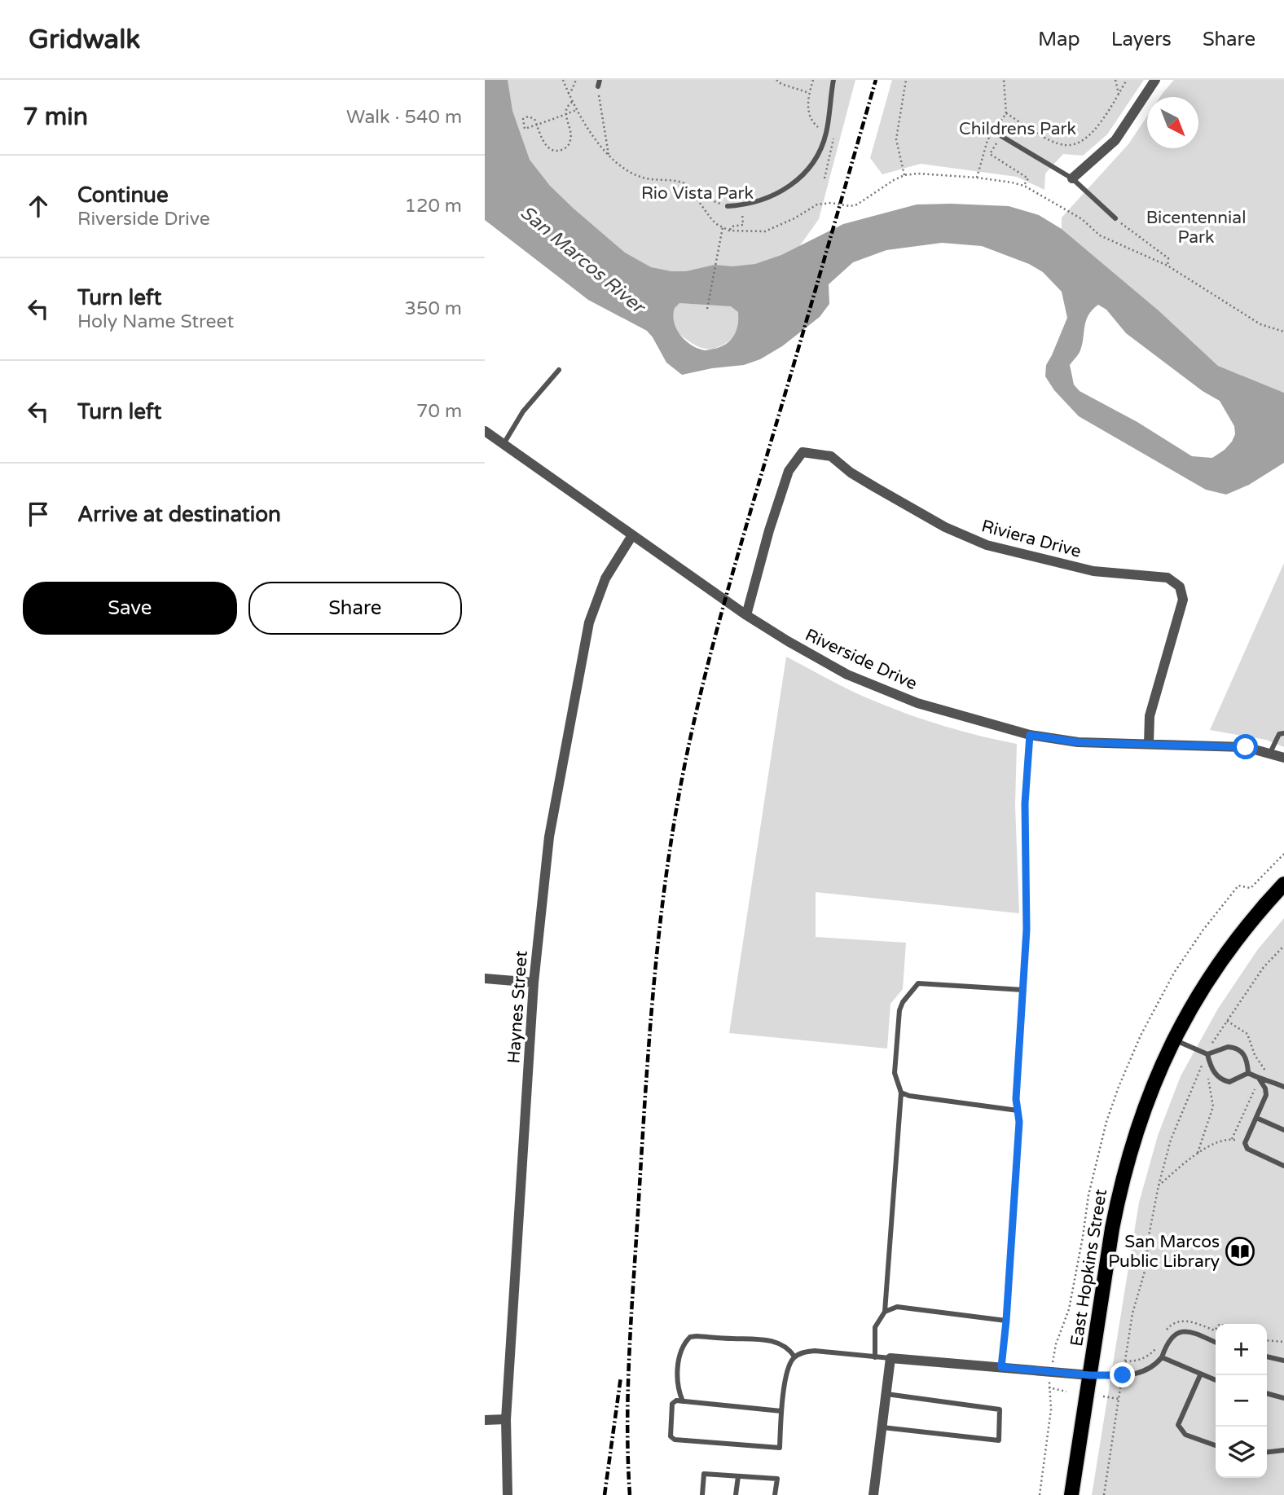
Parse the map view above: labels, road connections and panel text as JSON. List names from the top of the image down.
{
  "streets": {
    "main road": ["East Hopkins Street"],
    "street": ["Riviera Drive", "Riverside Drive", "Haynes Street"]
  },
  "crossings": [
    ["Riviera Drive", "Riverside Drive"],
    ["Riverside Drive", "Haynes Street"]
  ],
  "water": ["San Marcos River"],
  "parks": ["Childrens Park", "Rio Vista Park", "Bicentennial Park"],
  "places": {
    "library": ["San Marcos Public Library"]
  },
  "north": "bottom right",
  "page": {
    "header": "Gridwalk",
    "nav": ["Map", "Layers", "Share"],
    "heading": ["7 min", "Walk · 540 m"],
    "list": [
      ["Continue", "Riverside Drive", "120 m"],
      ["Turn left", "Holy Name Street", "350 m"],
      ["Turn left", "70 m"],
      "Arrive at destination"
    ],
    "buttons": ["Save", "Share"],
    "map_buttons": ["+", "−"]
  }
}
